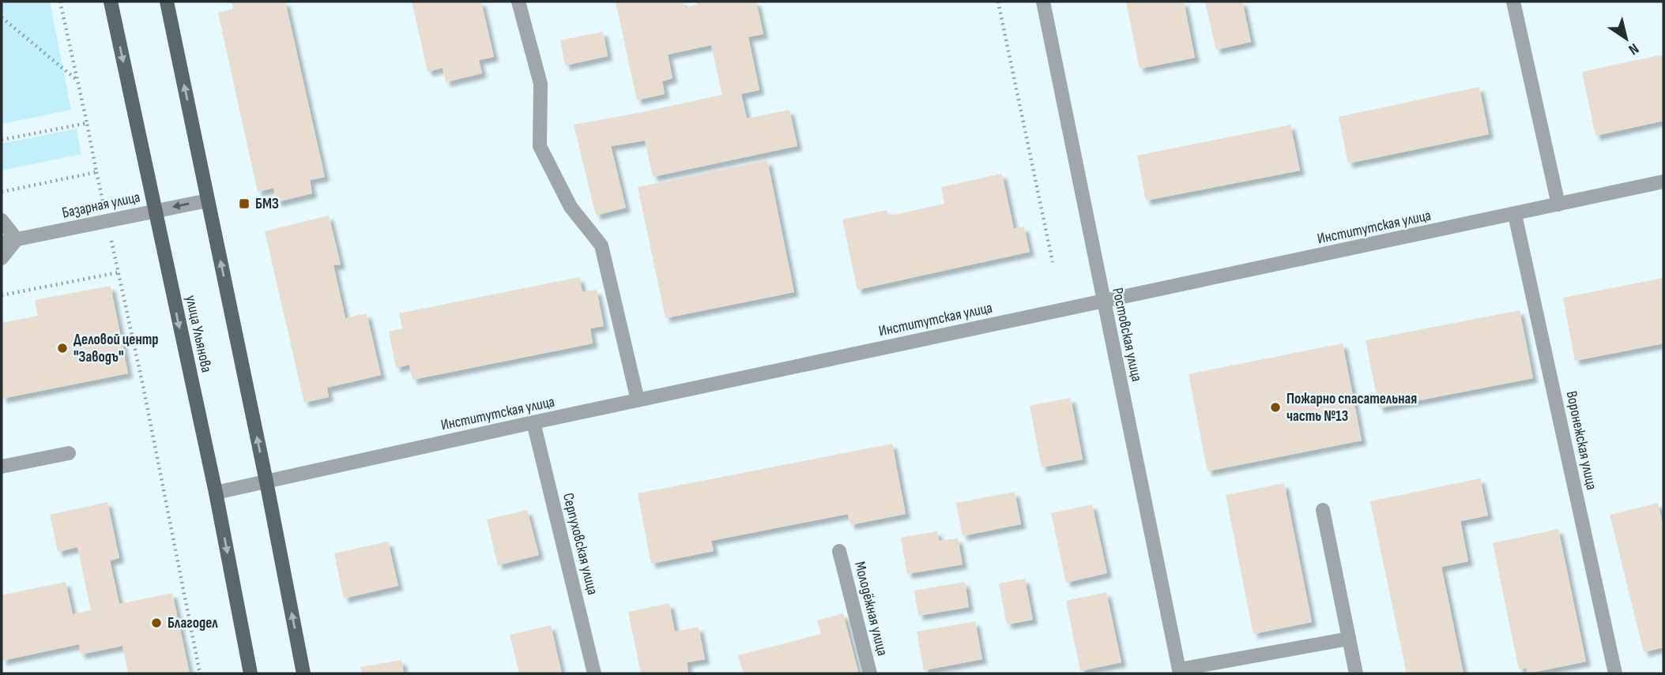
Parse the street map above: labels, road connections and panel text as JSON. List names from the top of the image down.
{
  "streets": {
    "main road": ["улица Ульянова"],
    "street": [
      "Базарная улица",
      "Институтская улица",
      "Ростовская улица",
      "Воронежская улица",
      "Серпуховская улица",
      "Молодёжная улица"
    ]
  },
  "crossings": [
    ["Базарная улица", "улица Ульянова"],
    ["Институтская улица", "улица Ульянова"],
    ["Институтская улица", "Ростовская улица"],
    ["Институтская улица", "Воронежская улица"],
    ["Институтская улица", "Серпуховская улица"]
  ],
  "places": {
    "transit": ["БМЗ"],
    "other": ["Деловой центр \"Заводъ\"", "Пожарно спасательная часть №13", "Благодел"]
  },
  "north": "bottom right"
}
